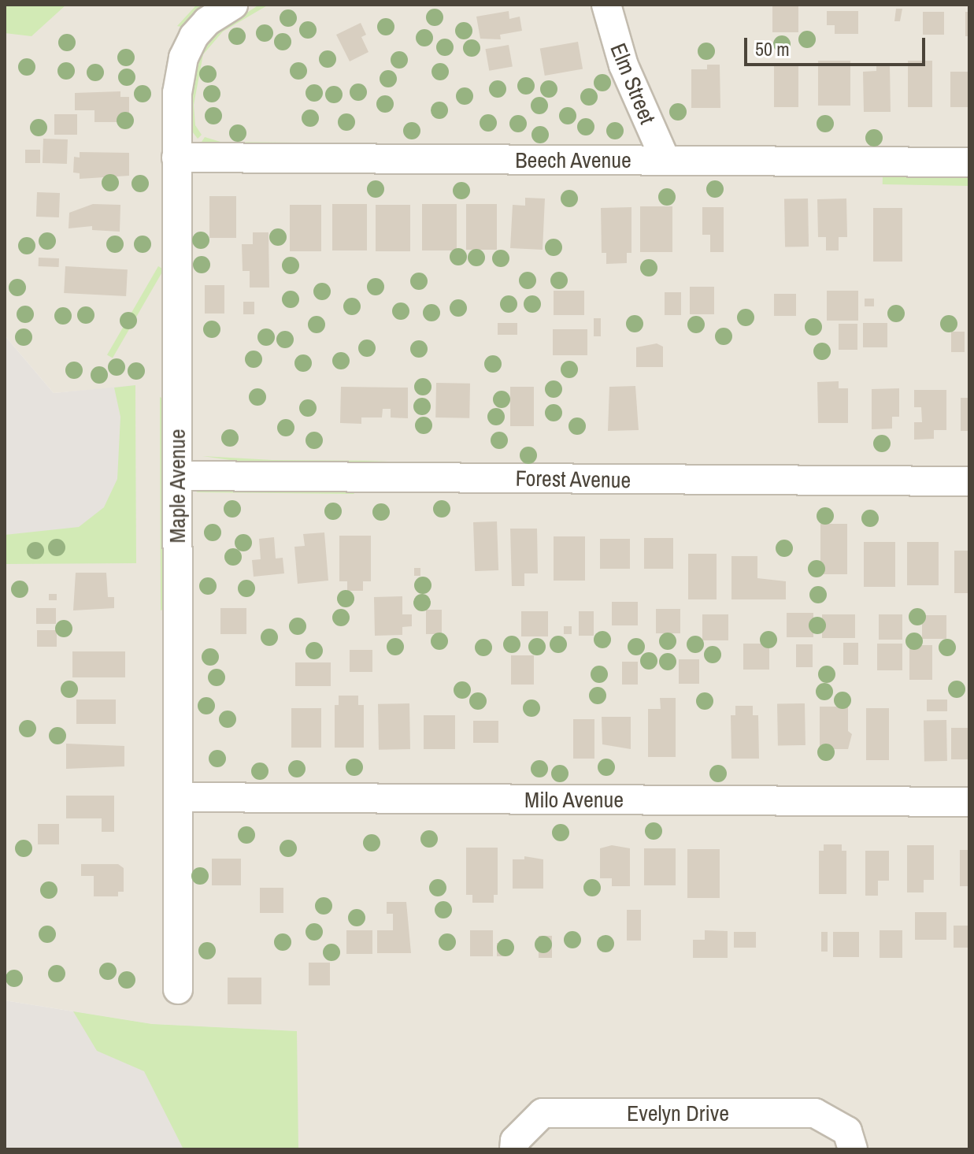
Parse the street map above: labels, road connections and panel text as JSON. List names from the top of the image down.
{
  "streets": {
    "street": [
      "Elm Street",
      "Beech Avenue",
      "Forest Avenue",
      "Maple Avenue",
      "Milo Avenue",
      "Evelyn Drive"
    ]
  },
  "crossings": [
    ["Elm Street", "Beech Avenue"],
    ["Beech Avenue", "Maple Avenue"],
    ["Forest Avenue", "Maple Avenue"],
    ["Maple Avenue", "Milo Avenue"]
  ],
  "scale_bar": "50 m"
}
